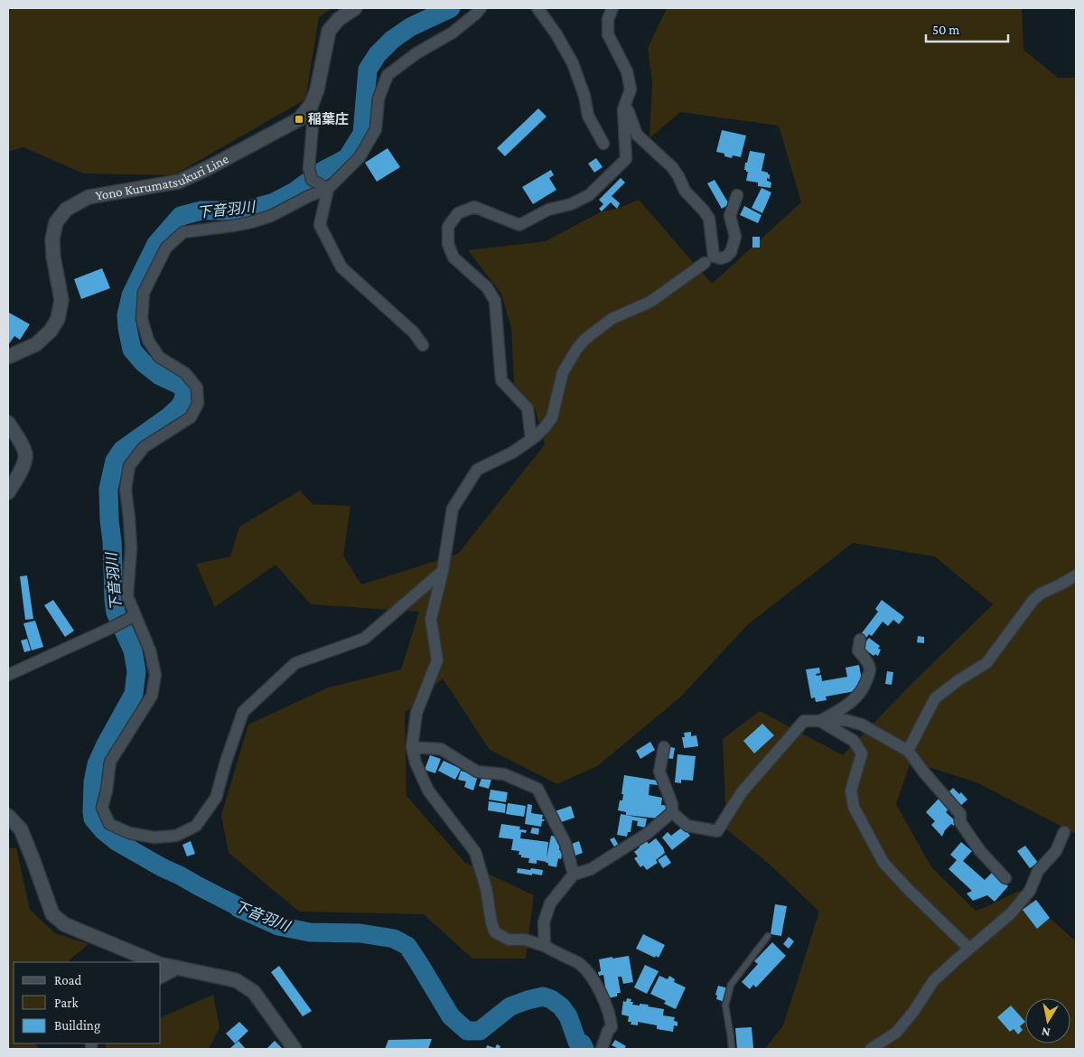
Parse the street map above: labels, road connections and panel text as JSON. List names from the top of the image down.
{
  "streets": {
    "main road": ["Yono Kurumatsukuri Line"]
  },
  "water": ["下音羽川"],
  "places": {
    "transit": ["稲葉庄"]
  },
  "legend": ["Road", "Park", "Building"],
  "scale_bar": "50 m",
  "north": "bottom"
}
